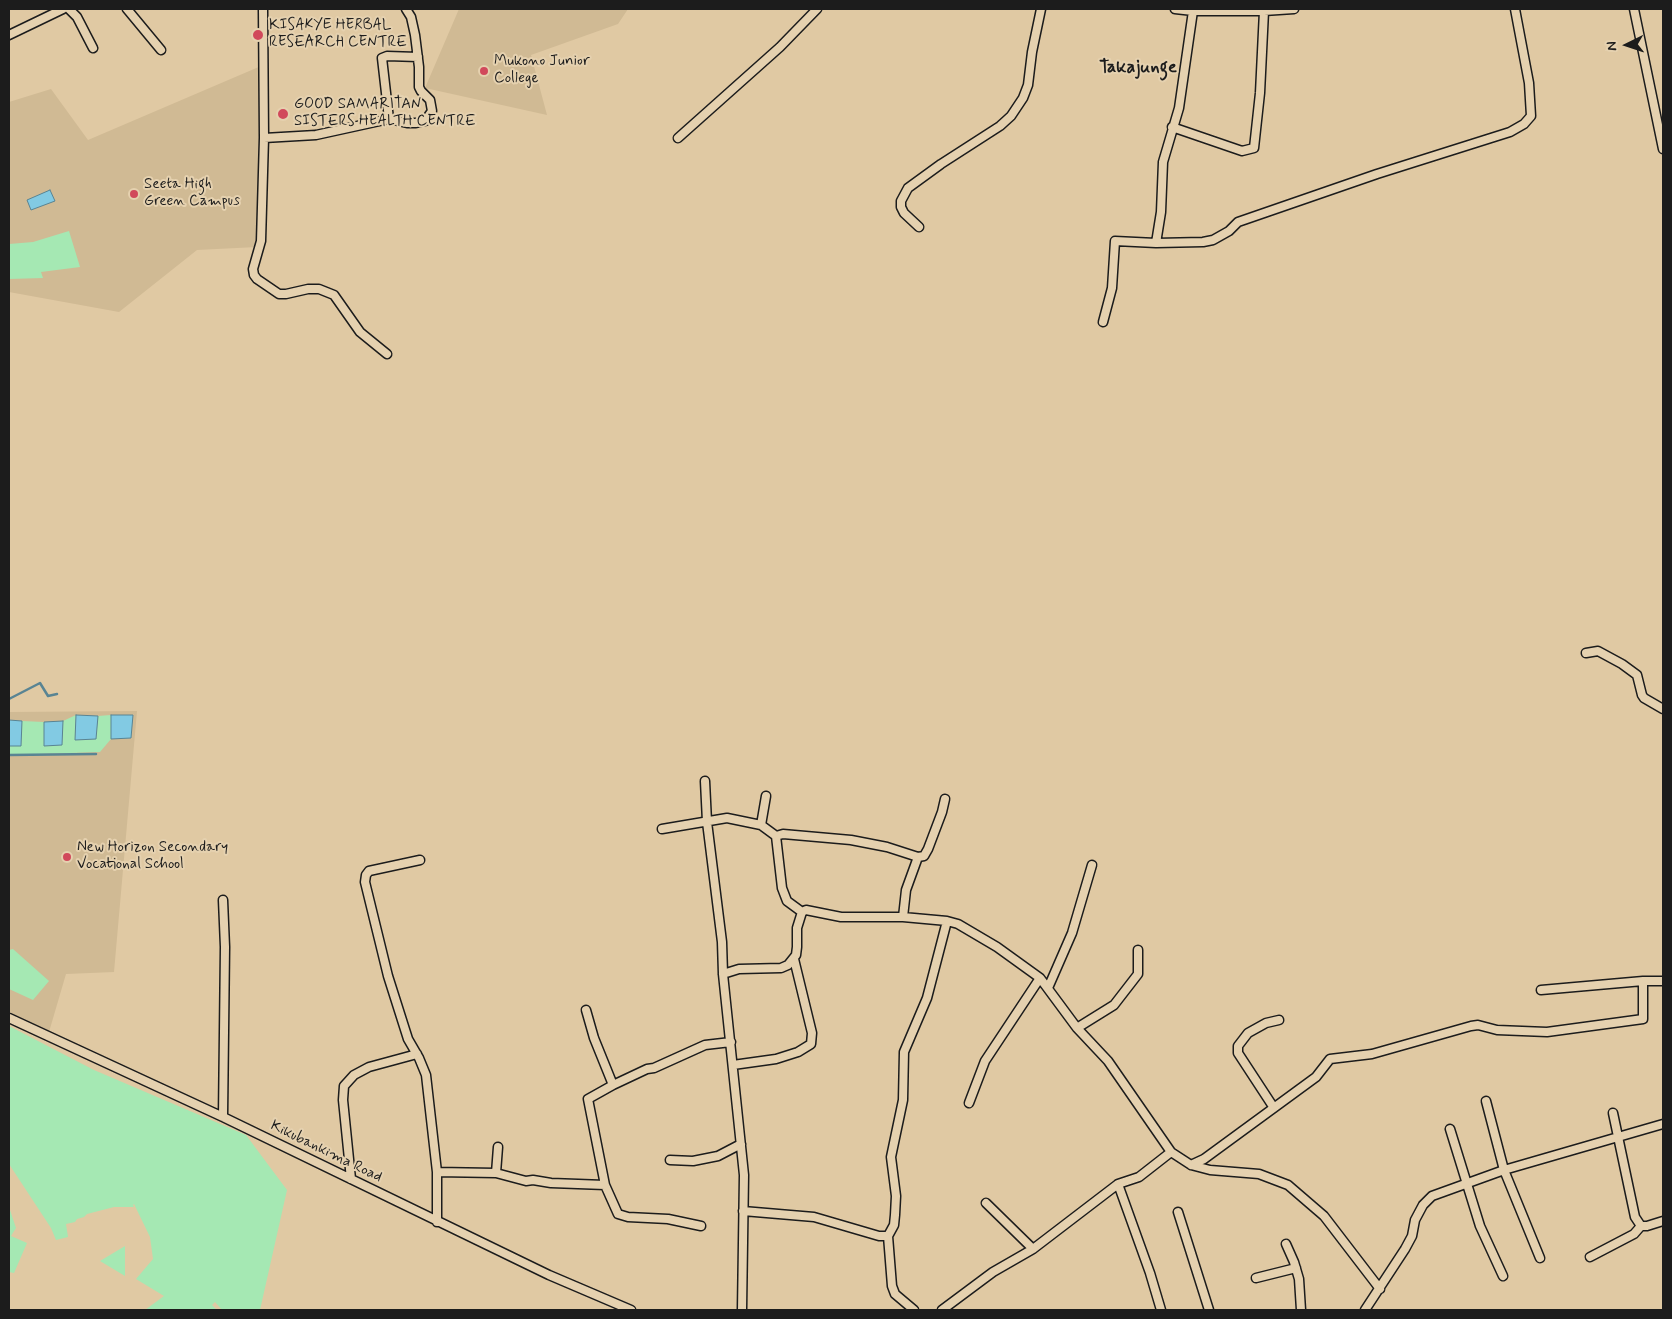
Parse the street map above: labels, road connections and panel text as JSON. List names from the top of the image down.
{
  "streets": {
    "street": ["Kikubankima Road"]
  },
  "districts": ["Takajunge"],
  "places": [
    "KISAKYE HERBAL RESEARCH CENTRE",
    "Mukono Junior College",
    "GOOD SAMARITAN SISTERS HEALTH CENTRE",
    "Seeta High Green Campus",
    "New Horizon Secondary Vocational School"
  ],
  "north": "left"
}
